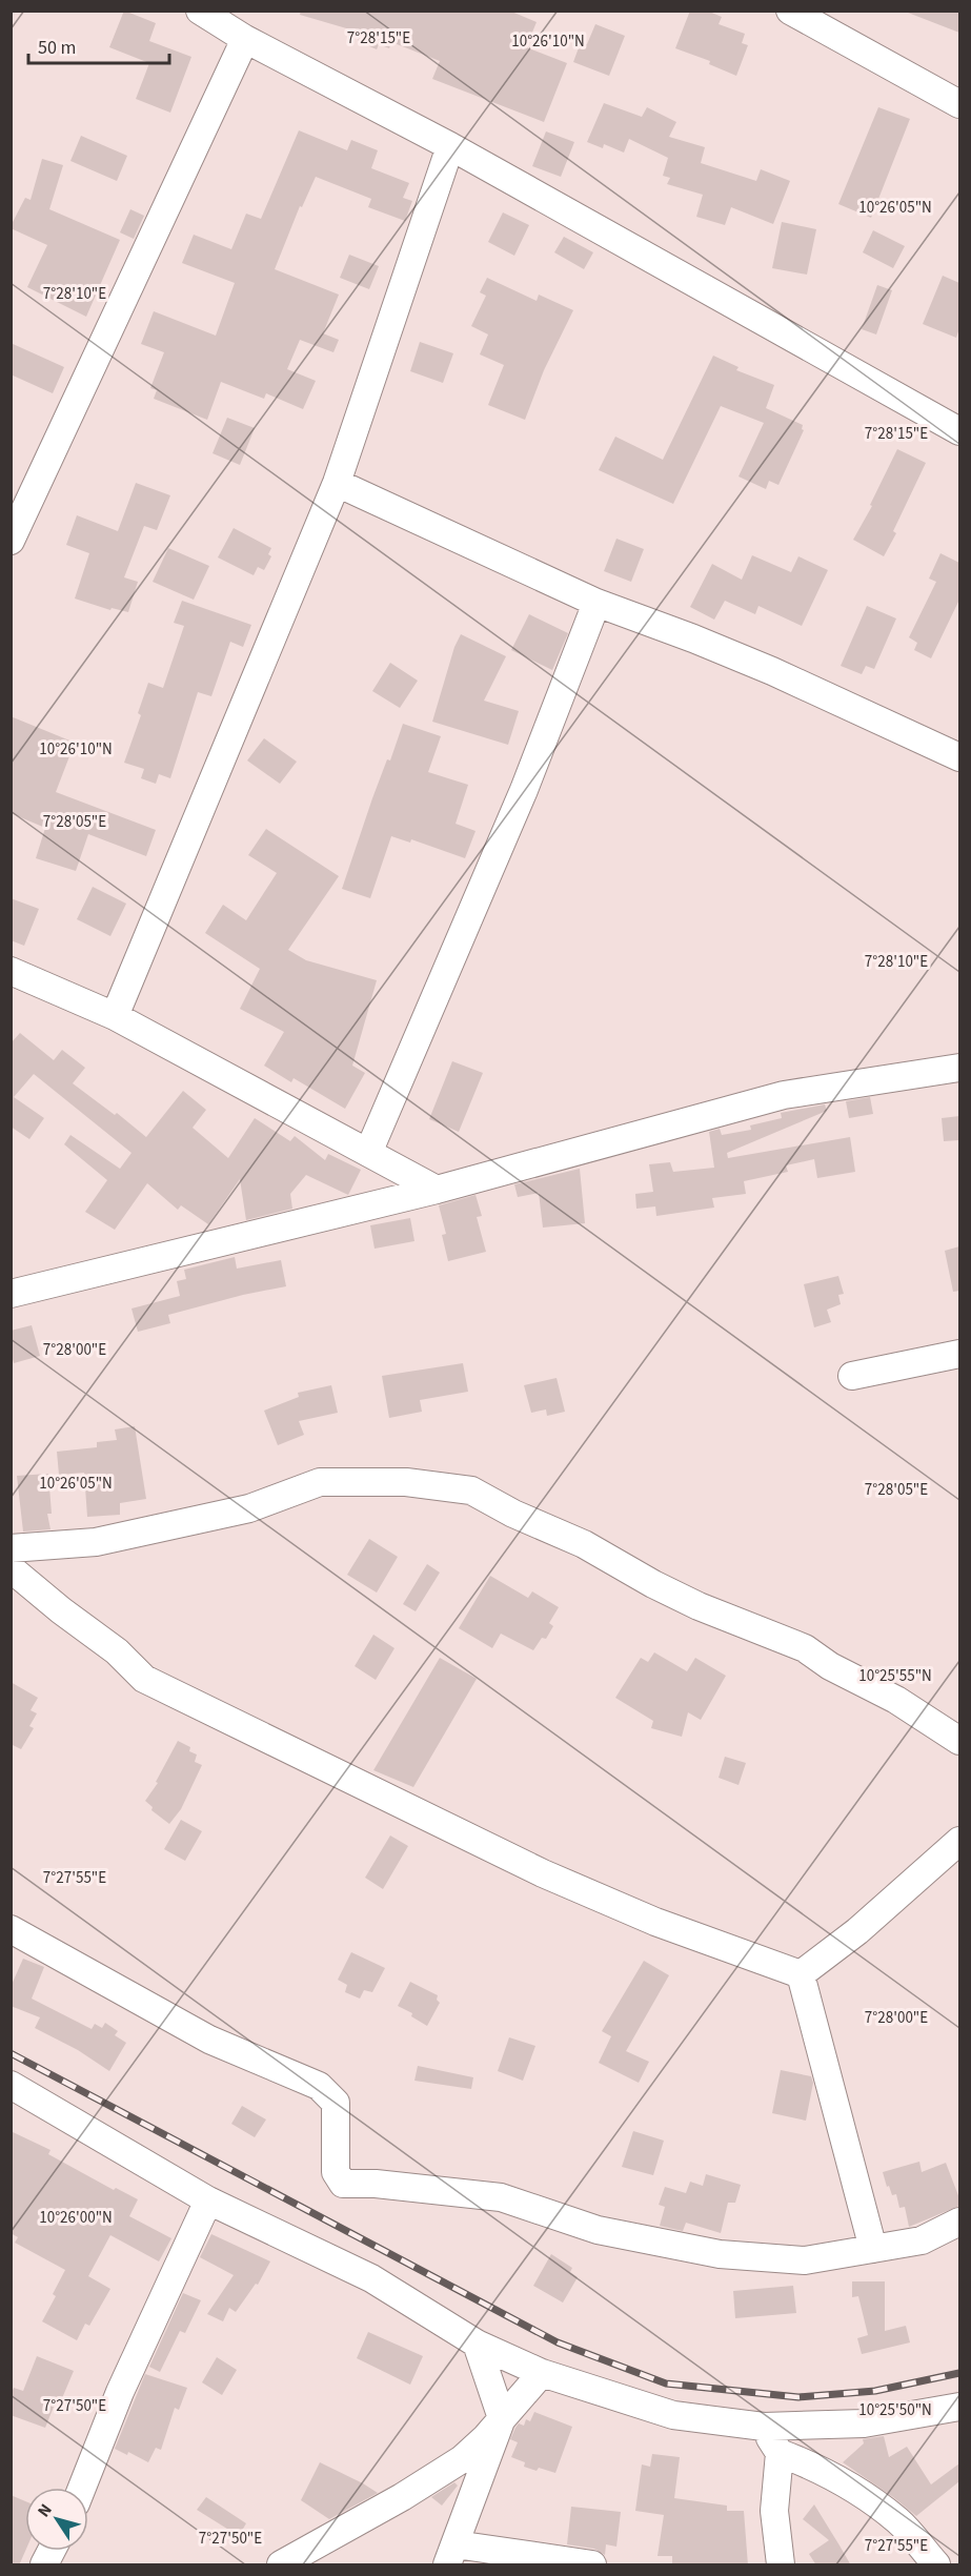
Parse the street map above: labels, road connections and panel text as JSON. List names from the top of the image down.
{
  "scale_bar": "50 m",
  "north": "top left",
  "coordinates": [
    "7°28'15\"E",
    "10°26'10\"N",
    "10°26'05\"N",
    "7°28'10\"E",
    "7°28'05\"E",
    "7°28'00\"E",
    "10°25'55\"N",
    "7°27'55\"E",
    "10°26'00\"N",
    "7°27'50\"E",
    "10°25'50\"N"
  ]
}
